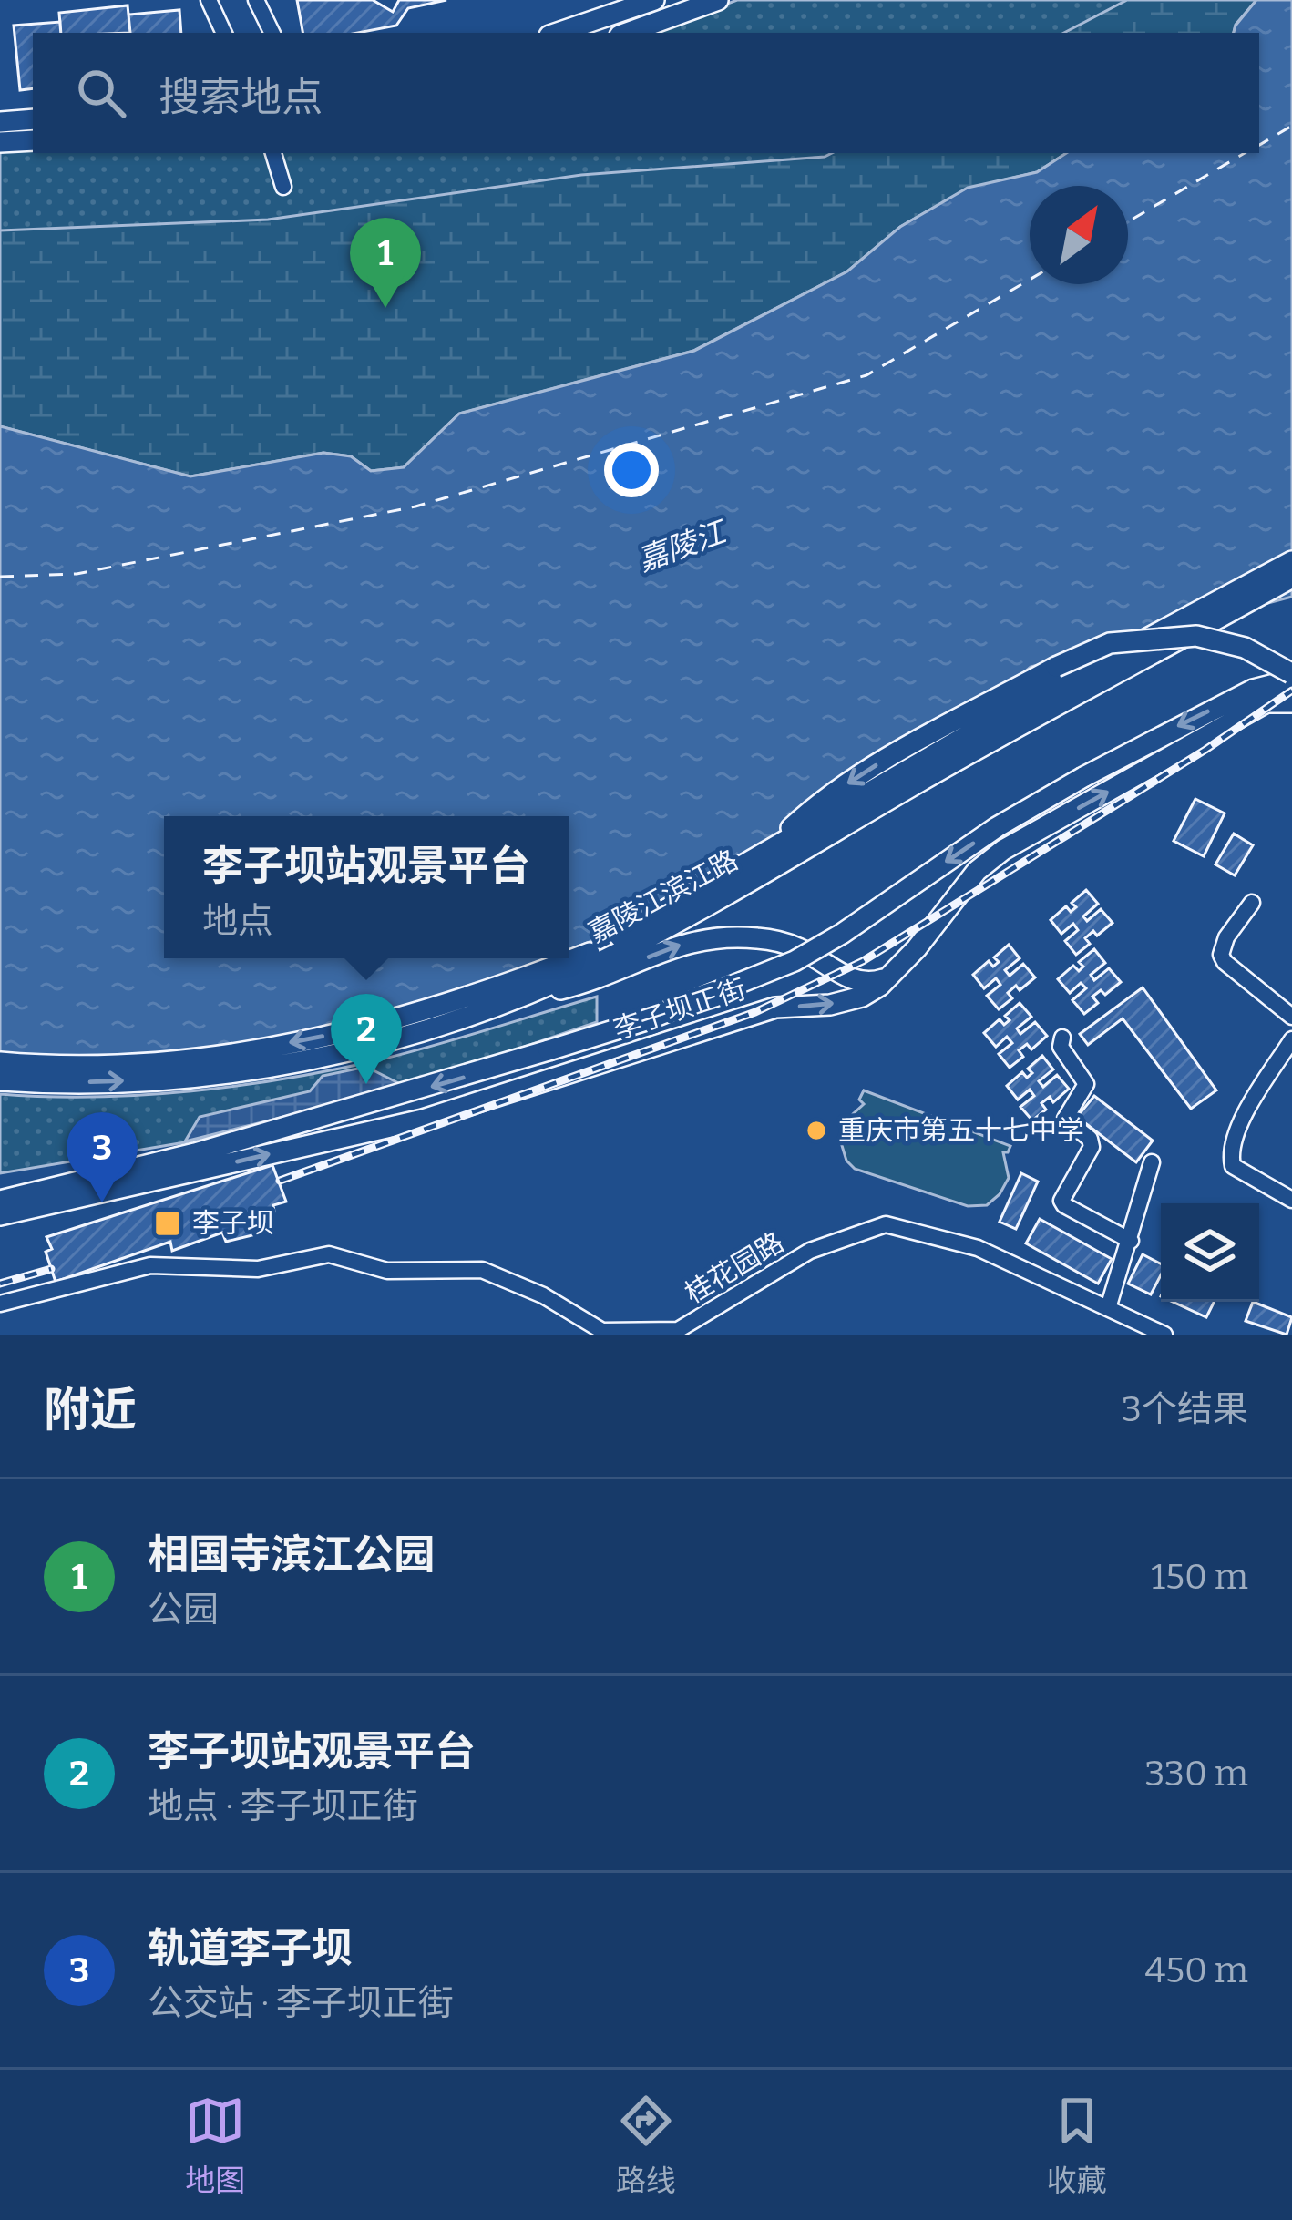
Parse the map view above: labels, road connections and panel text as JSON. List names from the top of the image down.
{
  "streets": {
    "main road": ["嘉陵江滨江路", "李子坝正街"],
    "street": ["桂花园路"]
  },
  "water": ["嘉陵江"],
  "places": {
    "other": ["重庆市第五十七中学"],
    "transit": ["李子坝"]
  },
  "north": "top right",
  "page": {
    "search": "搜索地点",
    "pins": ["1", "2", "3"],
    "popup": ["李子坝站观景平台", "地点"],
    "heading": ["附近", "3个结果"],
    "list": [
      {
        "mark": "1",
        "name": "相国寺滨江公园",
        "note": "公园",
        "value": "150 m"
      },
      {
        "mark": "2",
        "name": "李子坝站观景平台",
        "note": "地点 · 李子坝正街",
        "value": "330 m"
      },
      {
        "mark": "3",
        "name": "轨道李子坝",
        "note": "公交站 · 李子坝正街",
        "value": "450 m"
      }
    ],
    "nav": ["地图", "路线", "收藏"]
  }
}
